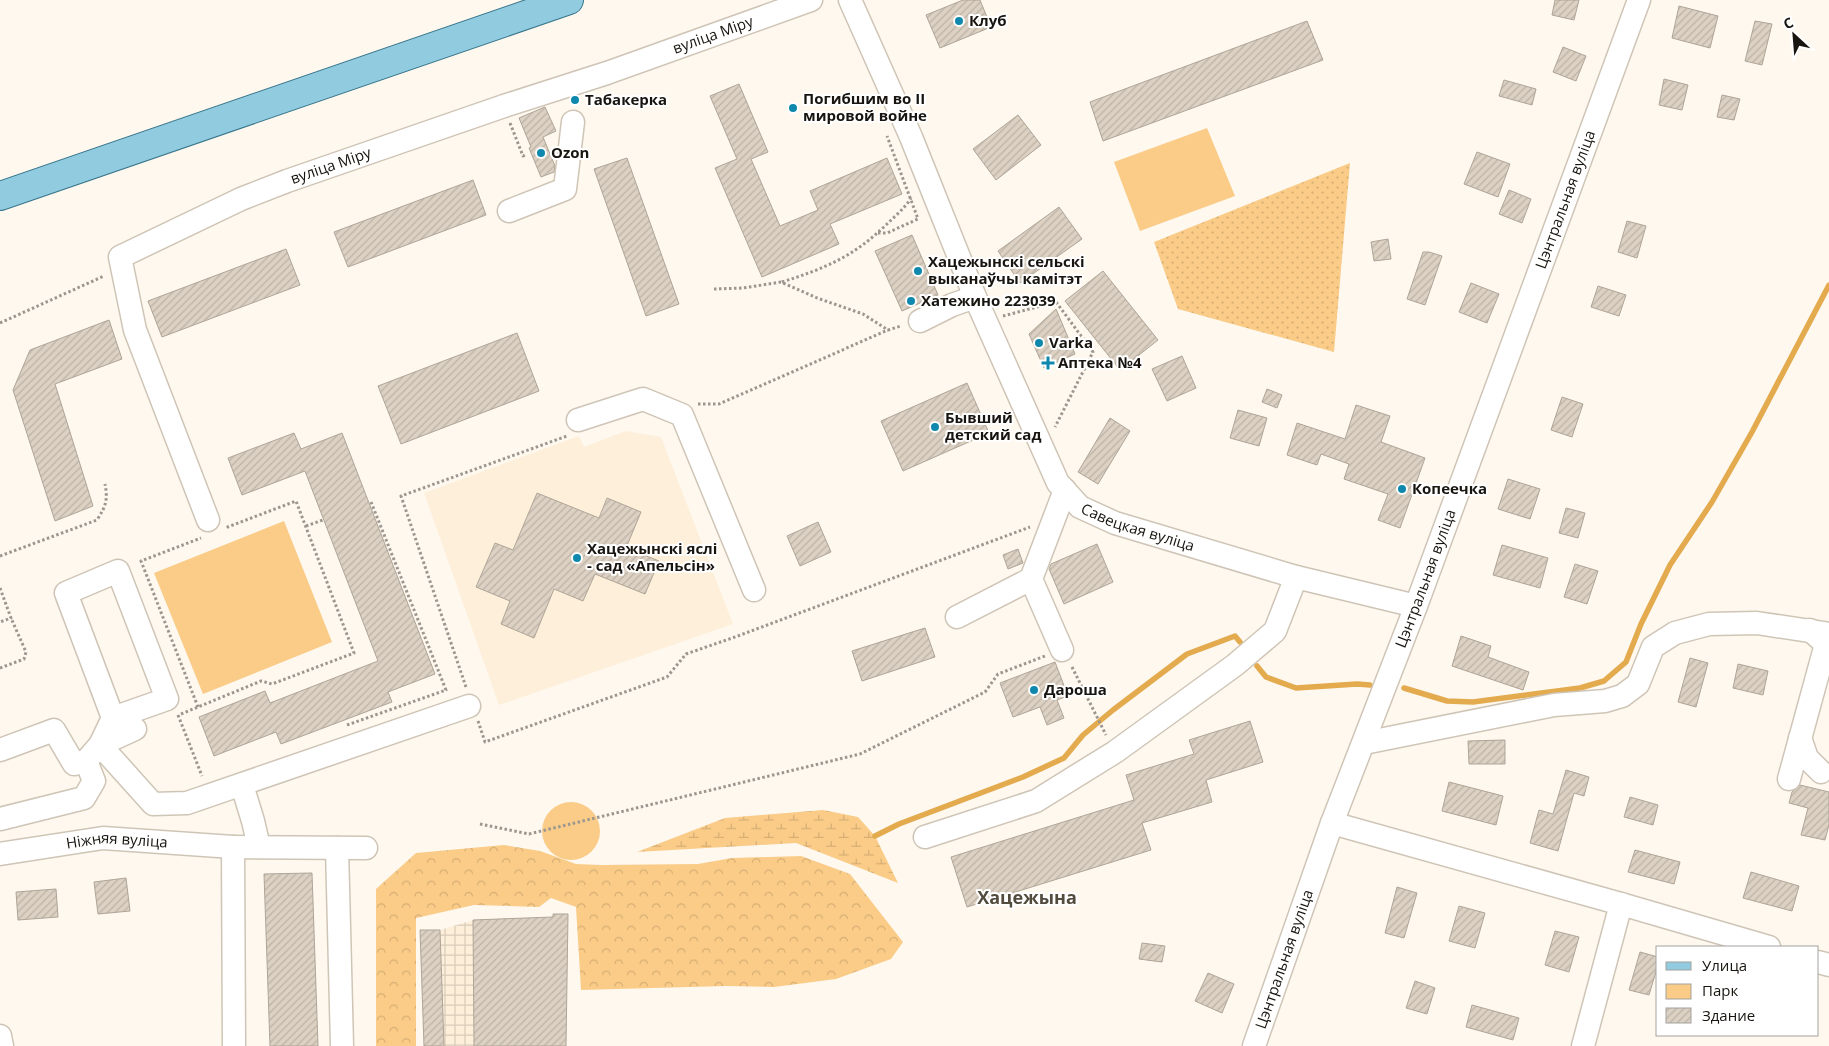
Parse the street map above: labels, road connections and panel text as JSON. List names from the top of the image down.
{
  "streets": {
    "street": [
      "вуліца Міру",
      "Цэнтральная вуліца",
      "Савецкая вуліца",
      "Ніжняя вуліца"
    ]
  },
  "crossings": [
    ["Цэнтральная вуліца", "Савецкая вуліца"]
  ],
  "districts": ["Хацежына"],
  "places": {
    "other": [
      "Клуб",
      "Табакерка",
      "Погибшим во II мировой войне",
      "Ozon",
      "Хацежынскі сельскі выканаўчы камітэт",
      "Хатежино 223039",
      "Varka",
      "Бывший детский сад",
      "Копеечка",
      "Хацежынскі яслі - сад «Апельсін»",
      "Дароша"
    ],
    "health": ["Аптека №4"]
  },
  "legend": ["Улица", "Парк", "Здание"],
  "north": "top left"
}
